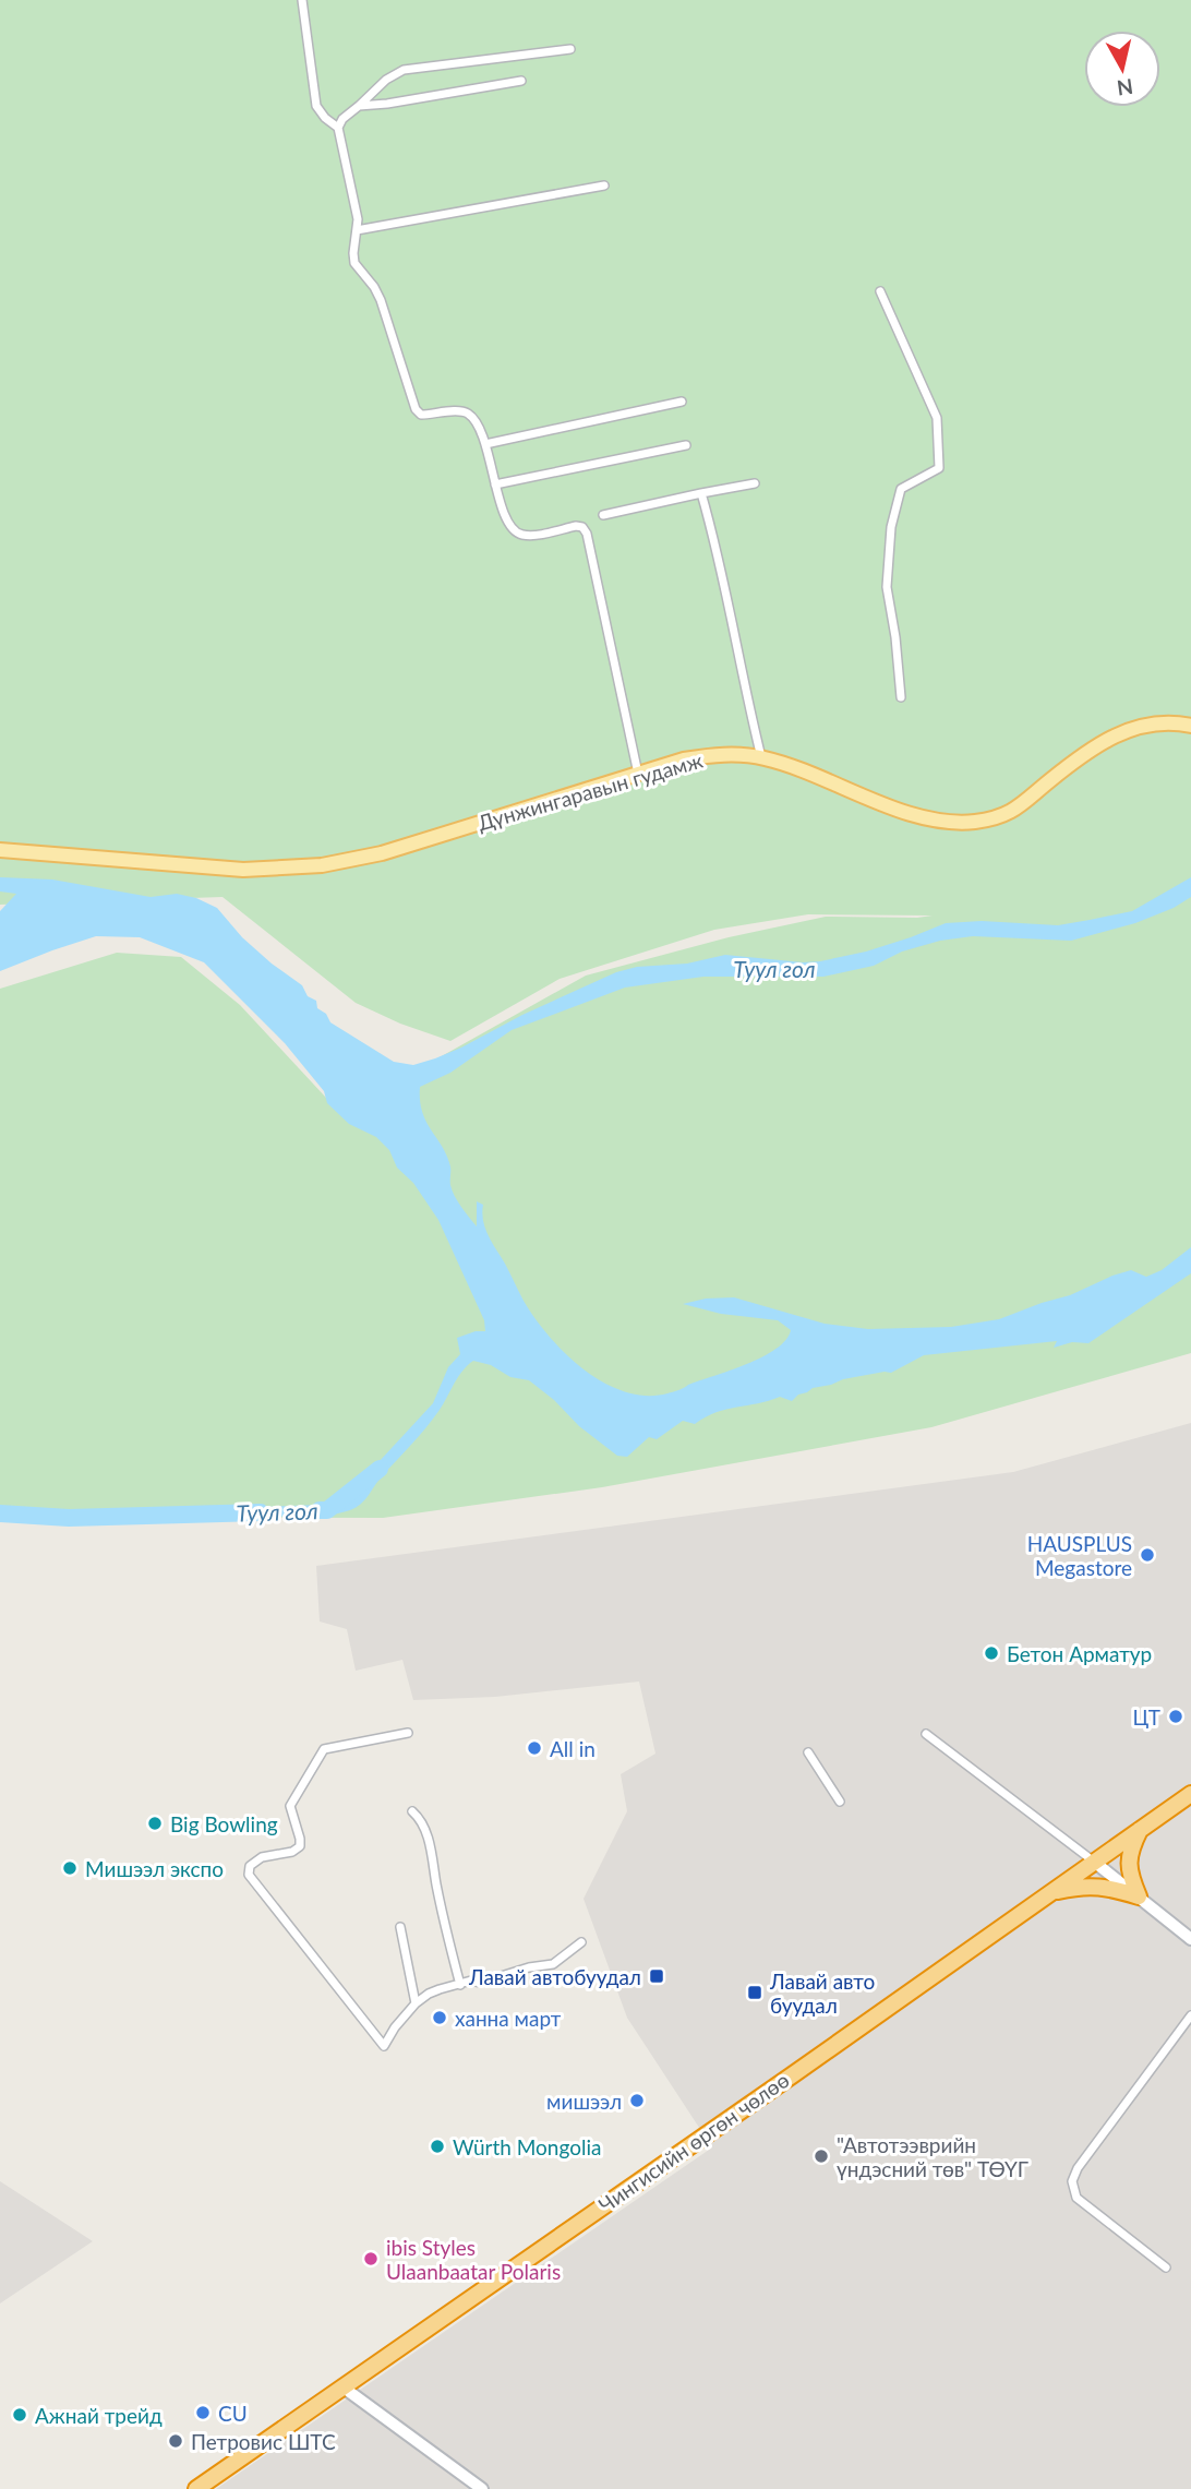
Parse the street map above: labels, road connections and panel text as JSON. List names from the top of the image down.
{
  "streets": {
    "highway": ["Чингисийн өргөн чөлөө"],
    "main road": ["Дүнжингаравын гудамж"]
  },
  "water": ["Туул гол"],
  "places": {
    "other": [
      "HAUSPLUS Megastore",
      "Бетон Арматур",
      "ЦТ",
      "All in",
      "Big Bowling",
      "Мишээл экспо",
      "ханна март",
      "мишээл",
      "Würth Mongolia",
      "\"Автотээврийн үндэсний төв\" ТӨҮГ",
      "ibis Styles Ulaanbaatar Polaris",
      "CU",
      "Ажнай трейд",
      "Петровис ШТС"
    ],
    "transit": ["Лавай автобуудал", "Лавай авто буудал"]
  },
  "north": "bottom"
}
